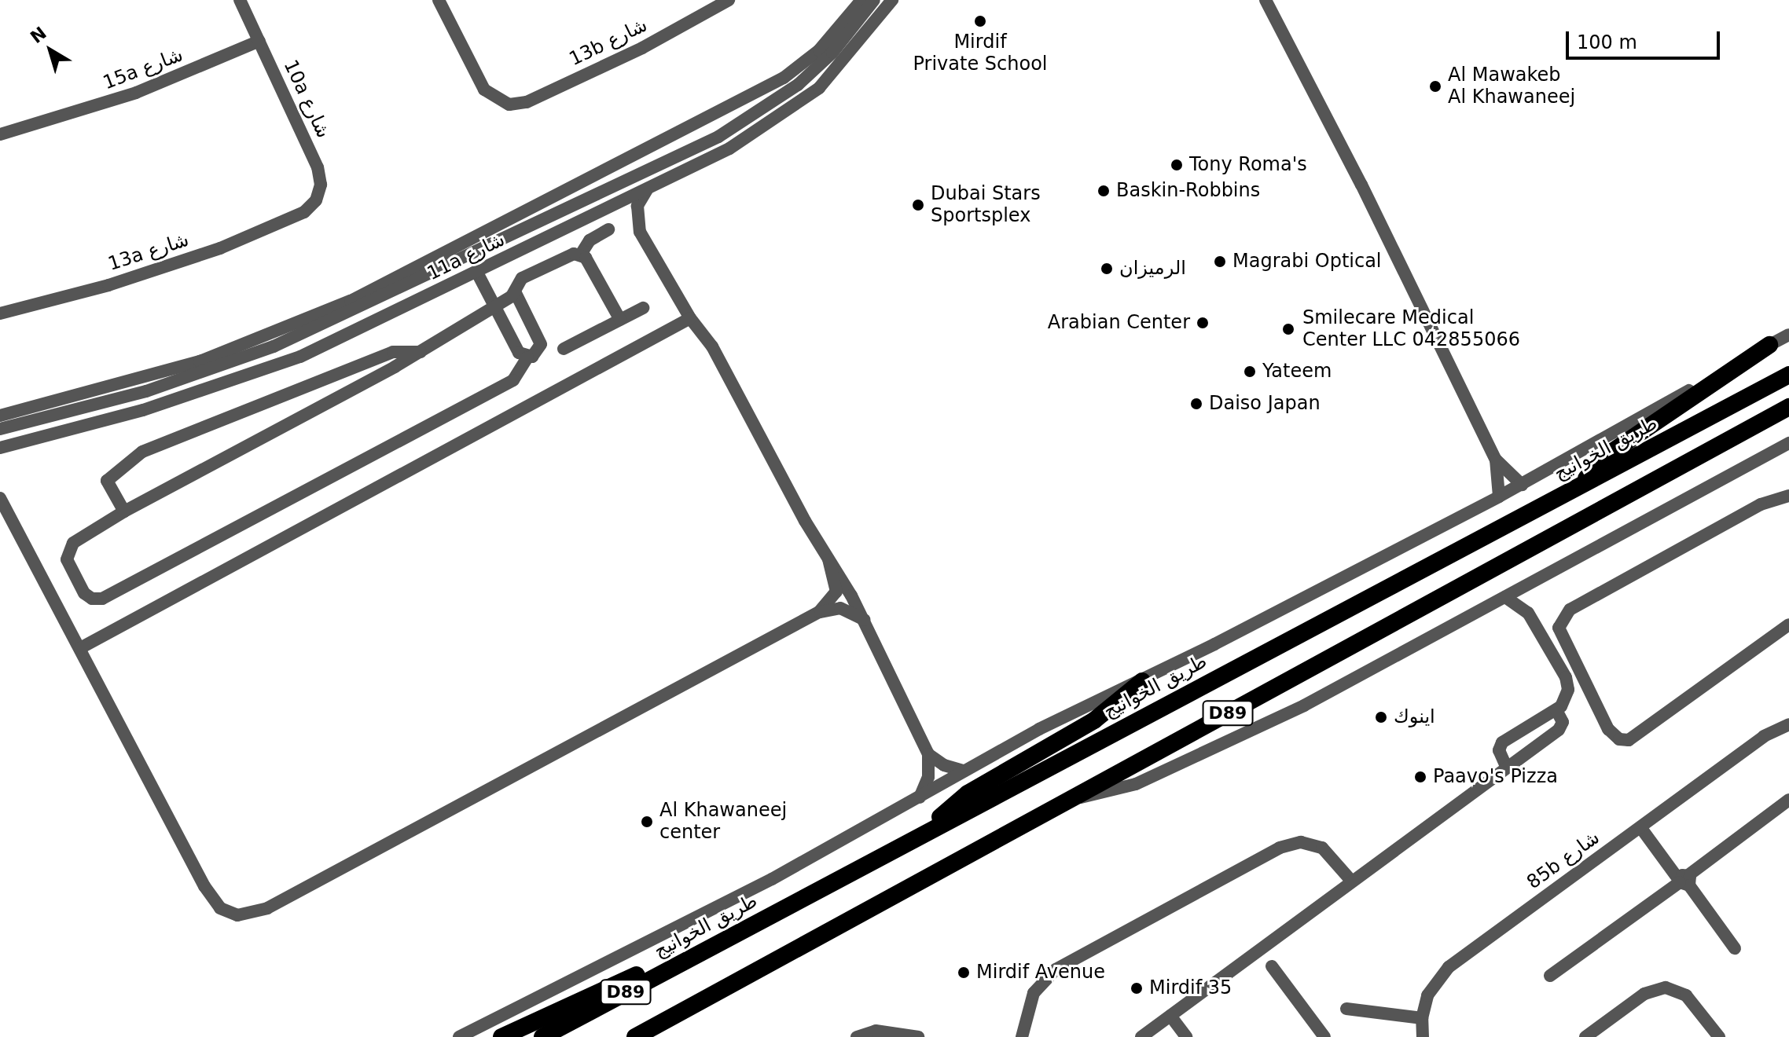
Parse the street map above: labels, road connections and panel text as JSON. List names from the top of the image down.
{
  "streets": {
    "highway": ["طريق الخوانيج", "D89"],
    "street": [
      "13b شارع",
      "15a شارع",
      "10a شارع",
      "13a شارع",
      "11a شارع",
      "85b شارع"
    ]
  },
  "crossings": [
    ["15a شارع", "10a شارع"],
    ["10a شارع", "13a شارع"]
  ],
  "places": [
    "Mirdif Private School",
    "Al Mawakeb Al Khawaneej",
    "Tony Roma's",
    "Baskin-Robbins",
    "Dubai Stars Sportsplex",
    "Magrabi Optical",
    "الرميزان",
    "Arabian Center",
    "Smilecare Medical Center LLC 042855066",
    "Yateem",
    "Daiso Japan",
    "اينوك",
    "Paavo's Pizza",
    "Al Khawaneej center",
    "Mirdif Avenue",
    "Mirdif 35"
  ],
  "scale_bar": "100 m",
  "north": "top left"
}
